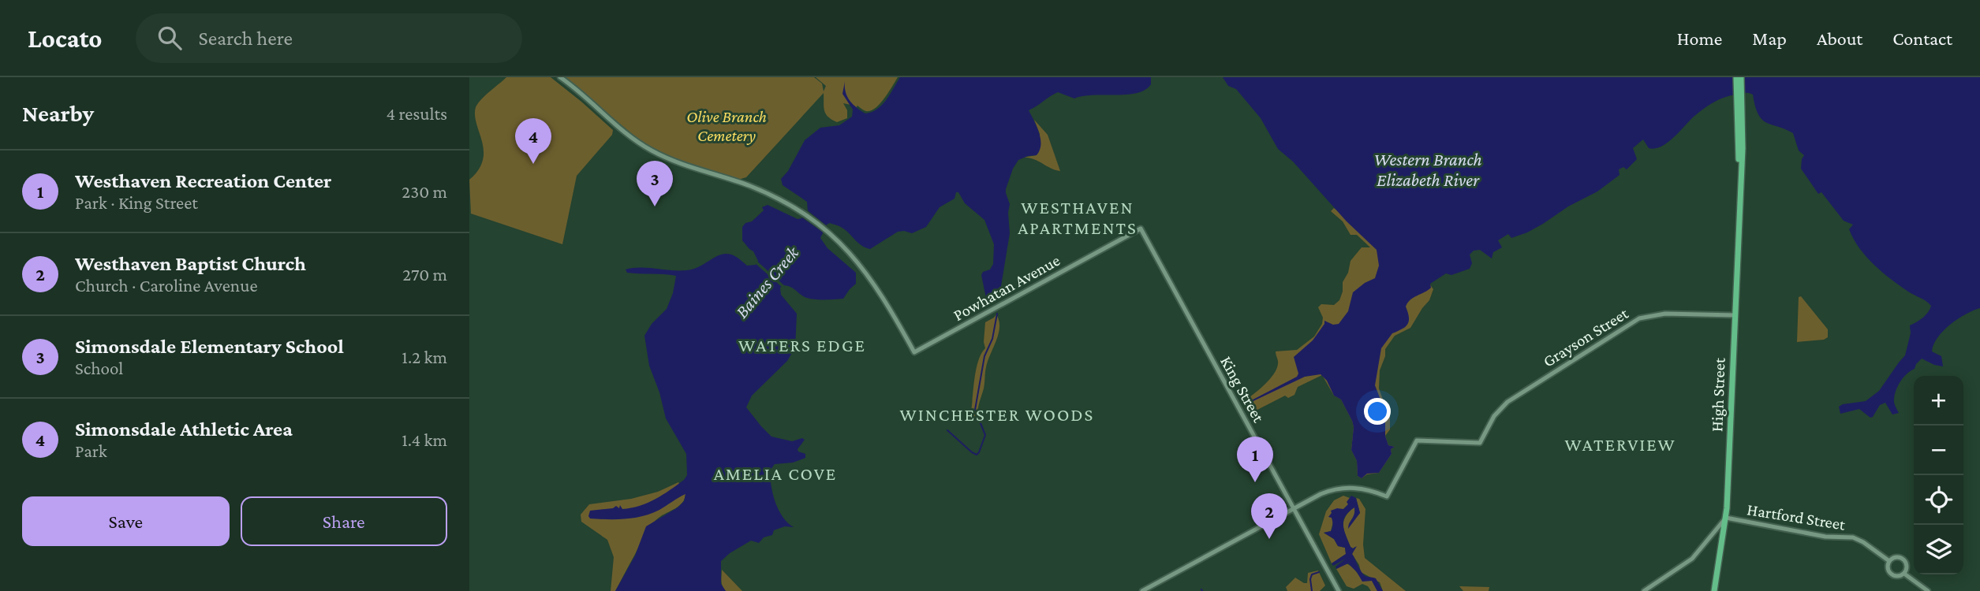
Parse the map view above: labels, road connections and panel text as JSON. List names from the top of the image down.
{
  "streets": {
    "main road": ["High Street"],
    "street": [
      "Powhatan Avenue",
      "Grayson Street",
      "King Street",
      "Hartford Street"
    ]
  },
  "crossings": [
    ["Powhatan Avenue", "King Street"],
    ["Grayson Street", "King Street"],
    ["Grayson Street", "High Street"],
    ["High Street", "Hartford Street"]
  ],
  "districts": [
    "WESTHAVEN APARTMENTS",
    "WATERS EDGE",
    "WINCHESTER WOODS",
    "WATERVIEW",
    "AMELIA COVE"
  ],
  "water": ["Western Branch Elizabeth River", "Baines Creek"],
  "parks": ["Olive Branch Cemetery"],
  "page": {
    "header": "Locato",
    "search": "Search here",
    "nav": [
      "Home",
      "Map",
      "About",
      "Contact"
    ],
    "heading": ["Nearby", "4 results"],
    "pins": [
      "4",
      "3",
      "1",
      "2"
    ],
    "list": [
      {
        "mark": "1",
        "name": "Westhaven Recreation Center",
        "note": "Park · King Street",
        "value": "230 m"
      },
      {
        "mark": "2",
        "name": "Westhaven Baptist Church",
        "note": "Church · Caroline Avenue",
        "value": "270 m"
      },
      {
        "mark": "3",
        "name": "Simonsdale Elementary School",
        "note": "School",
        "value": "1.2 km"
      },
      {
        "mark": "4",
        "name": "Simonsdale Athletic Area",
        "note": "Park",
        "value": "1.4 km"
      }
    ],
    "map_buttons": ["+", "−"],
    "buttons": ["Save", "Share"]
  }
}
